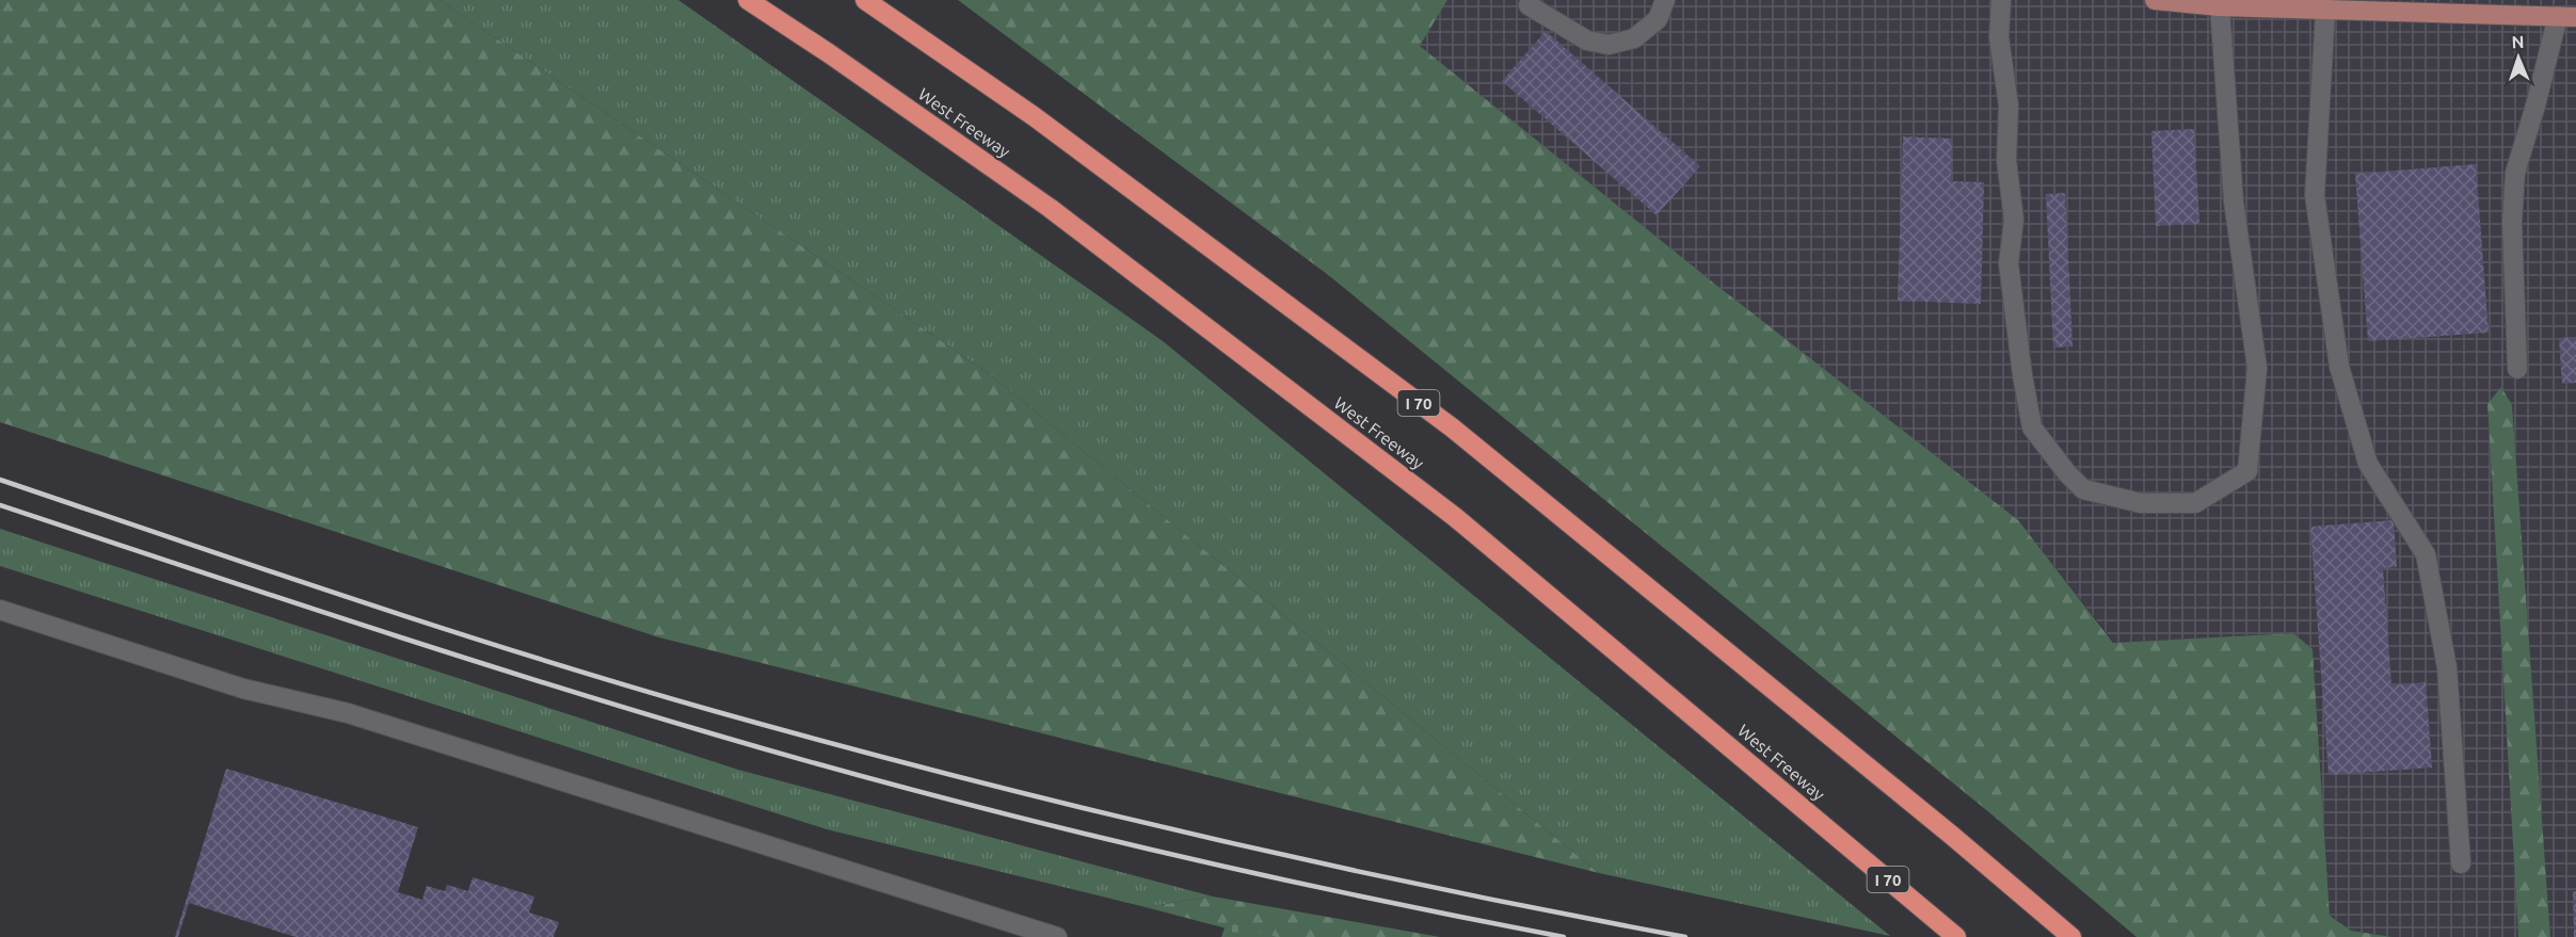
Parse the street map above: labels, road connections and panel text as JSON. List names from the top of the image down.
{
  "streets": {
    "highway": ["West Freeway", "I 70"]
  },
  "north": "top"
}
